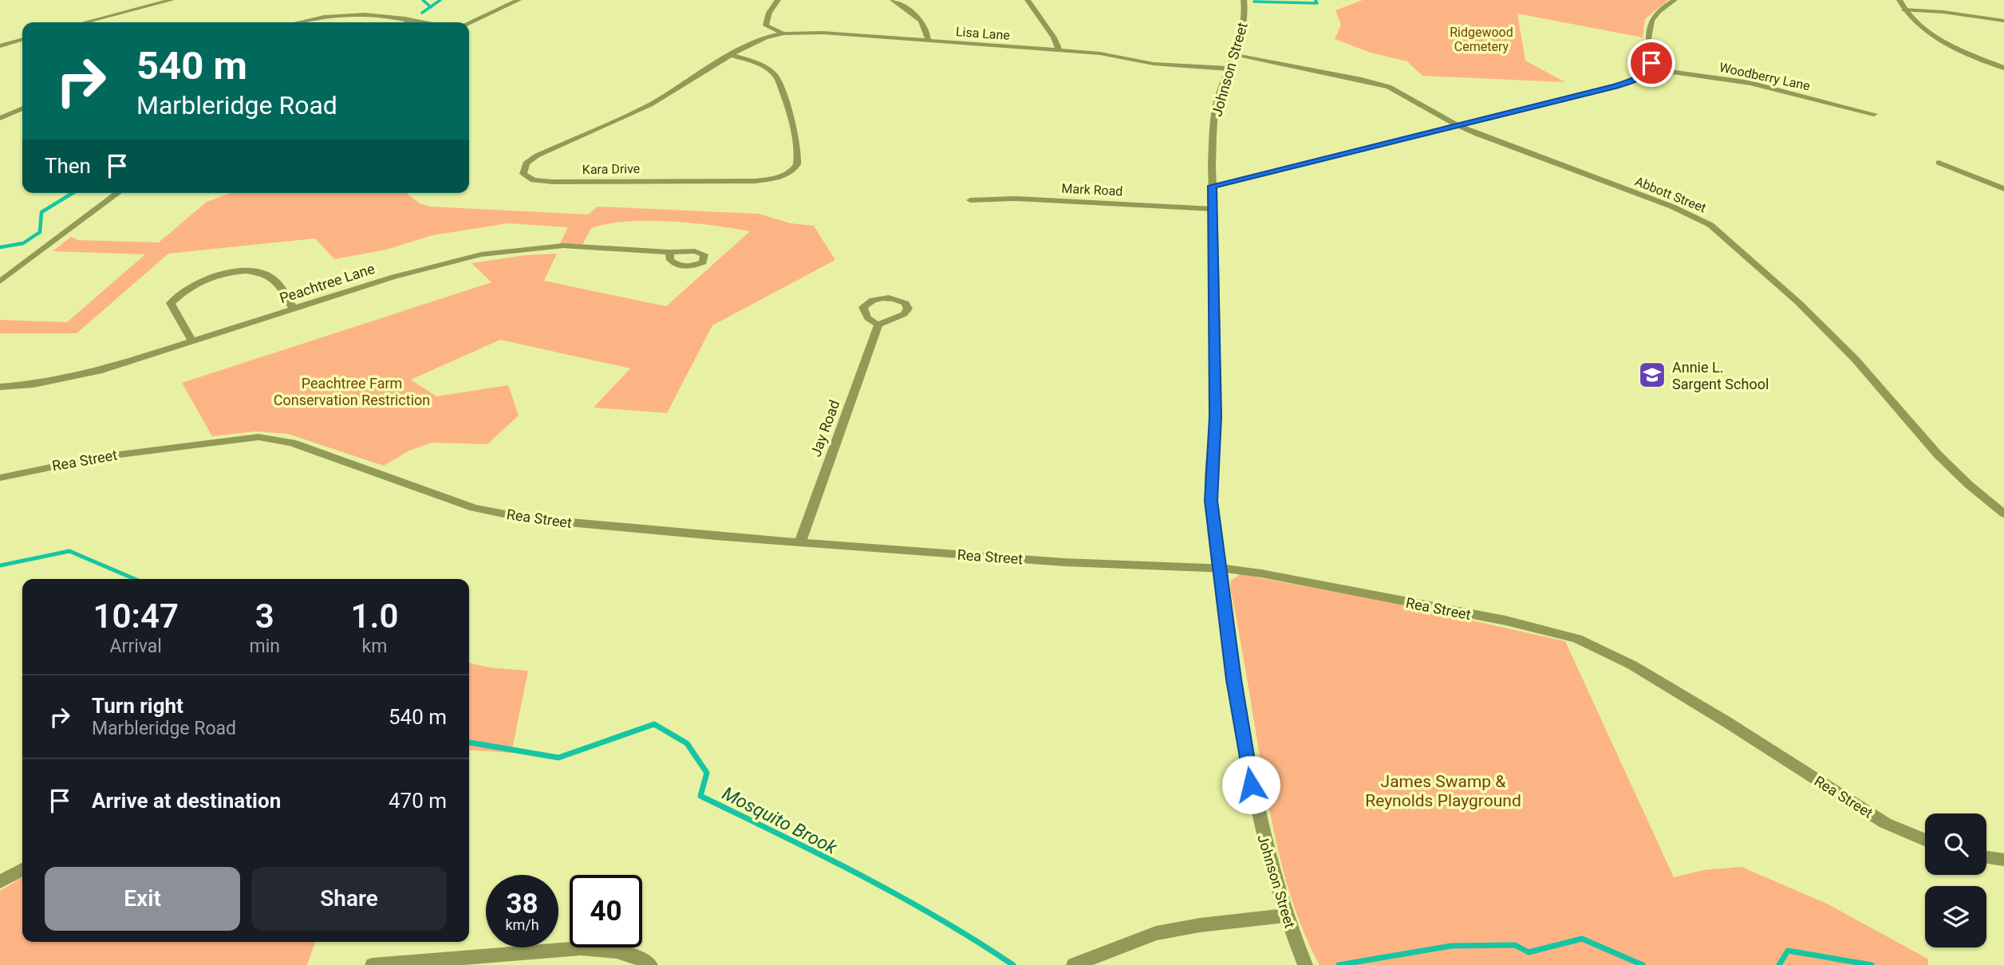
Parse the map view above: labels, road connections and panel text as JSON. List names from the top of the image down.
{
  "streets": {
    "street": [
      "Lisa Lane",
      "Johnson Street",
      "Woodberry Lane",
      "Kara Drive",
      "Mark Road",
      "Abbott Street",
      "Peachtree Lane",
      "Jay Road",
      "Rea Street"
    ]
  },
  "crossings": [
    ["Lisa Lane", "Johnson Street"],
    ["Lisa Lane", "Kara Drive"],
    ["Johnson Street", "Mark Road"],
    ["Johnson Street", "Abbott Street"],
    ["Johnson Street", "Rea Street"],
    ["Jay Road", "Rea Street"]
  ],
  "water": ["Mosquito Brook"],
  "parks": ["Ridgewood Cemetery", "Peachtree Farm Conservation Restriction", "James Swamp & Reynolds Playground"],
  "places": {
    "school or university": ["Annie L. Sargent School"]
  },
  "page": {
    "turn": ["540 m", "Marbleridge Road"],
    "then": "Then",
    "eta": [
      "10:47",
      "Arrival",
      "3",
      "min",
      "1.0",
      "km"
    ],
    "list": [
      {
        "name": "Turn right",
        "note": "Marbleridge Road",
        "value": "540 m"
      },
      {
        "name": "Arrive at destination",
        "value": "470 m"
      }
    ],
    "buttons": ["Exit", "Share"],
    "speed": "38 km/h",
    "limit": "40"
  }
}
